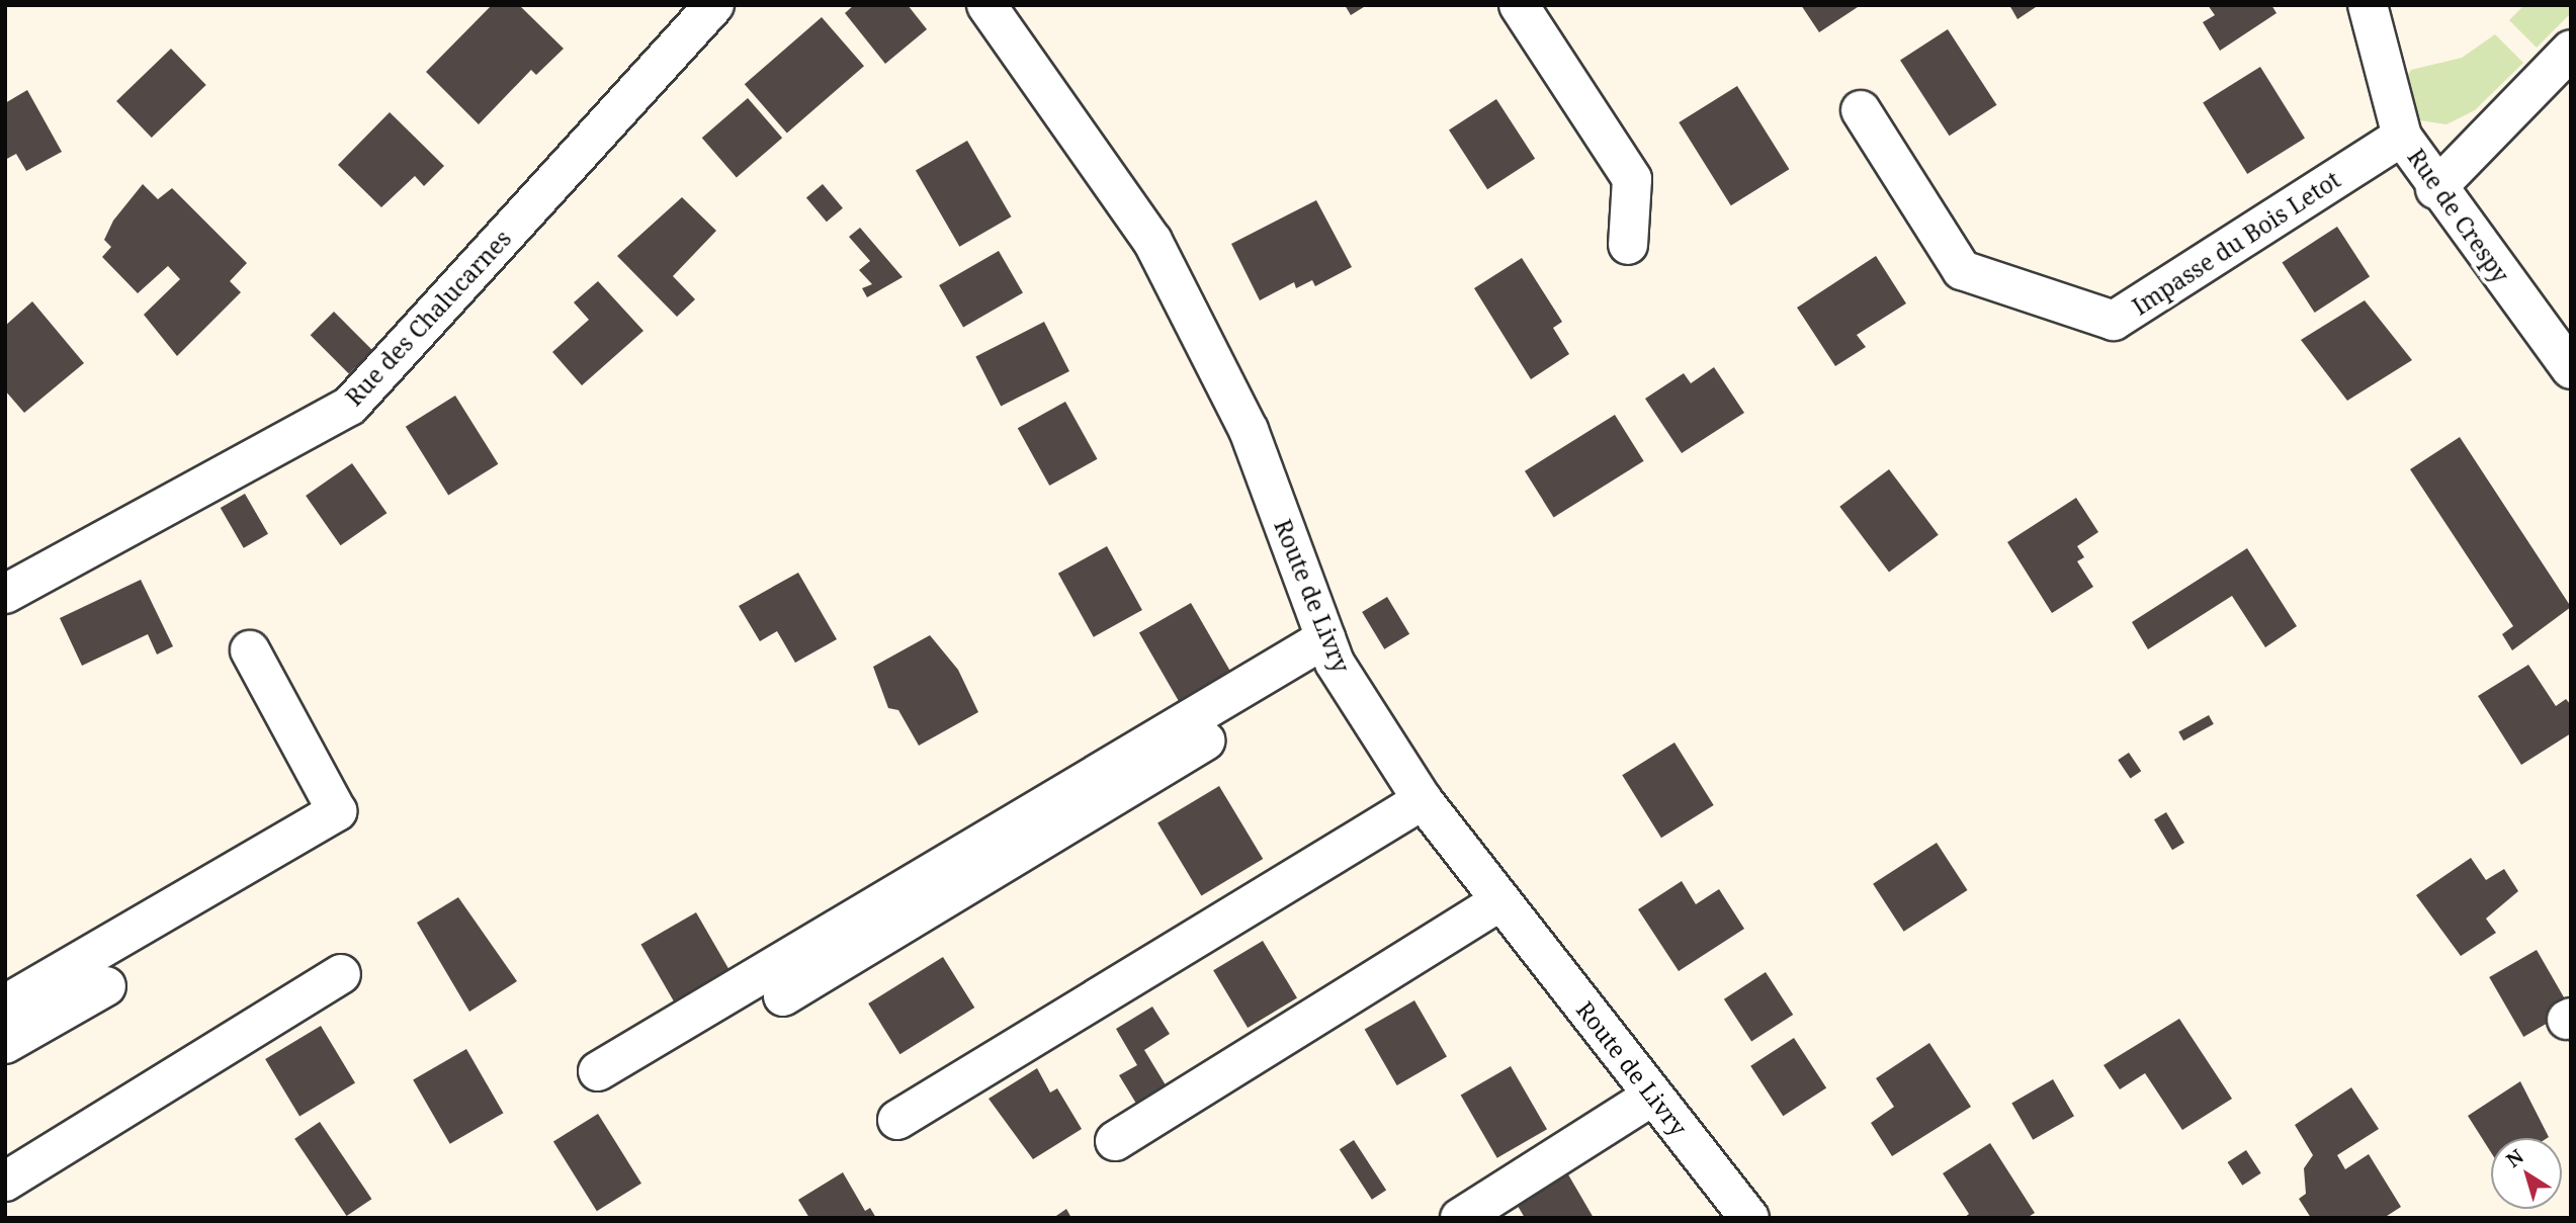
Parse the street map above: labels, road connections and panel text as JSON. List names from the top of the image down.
{
  "streets": {
    "street": [
      "Rue de Crespy",
      "Impasse du Bois Letot",
      "Rue des Chalucarnes",
      "Route de Livry"
    ]
  },
  "crossings": [
    ["Rue de Crespy", "Impasse du Bois Letot"]
  ],
  "north": "top left"
}
